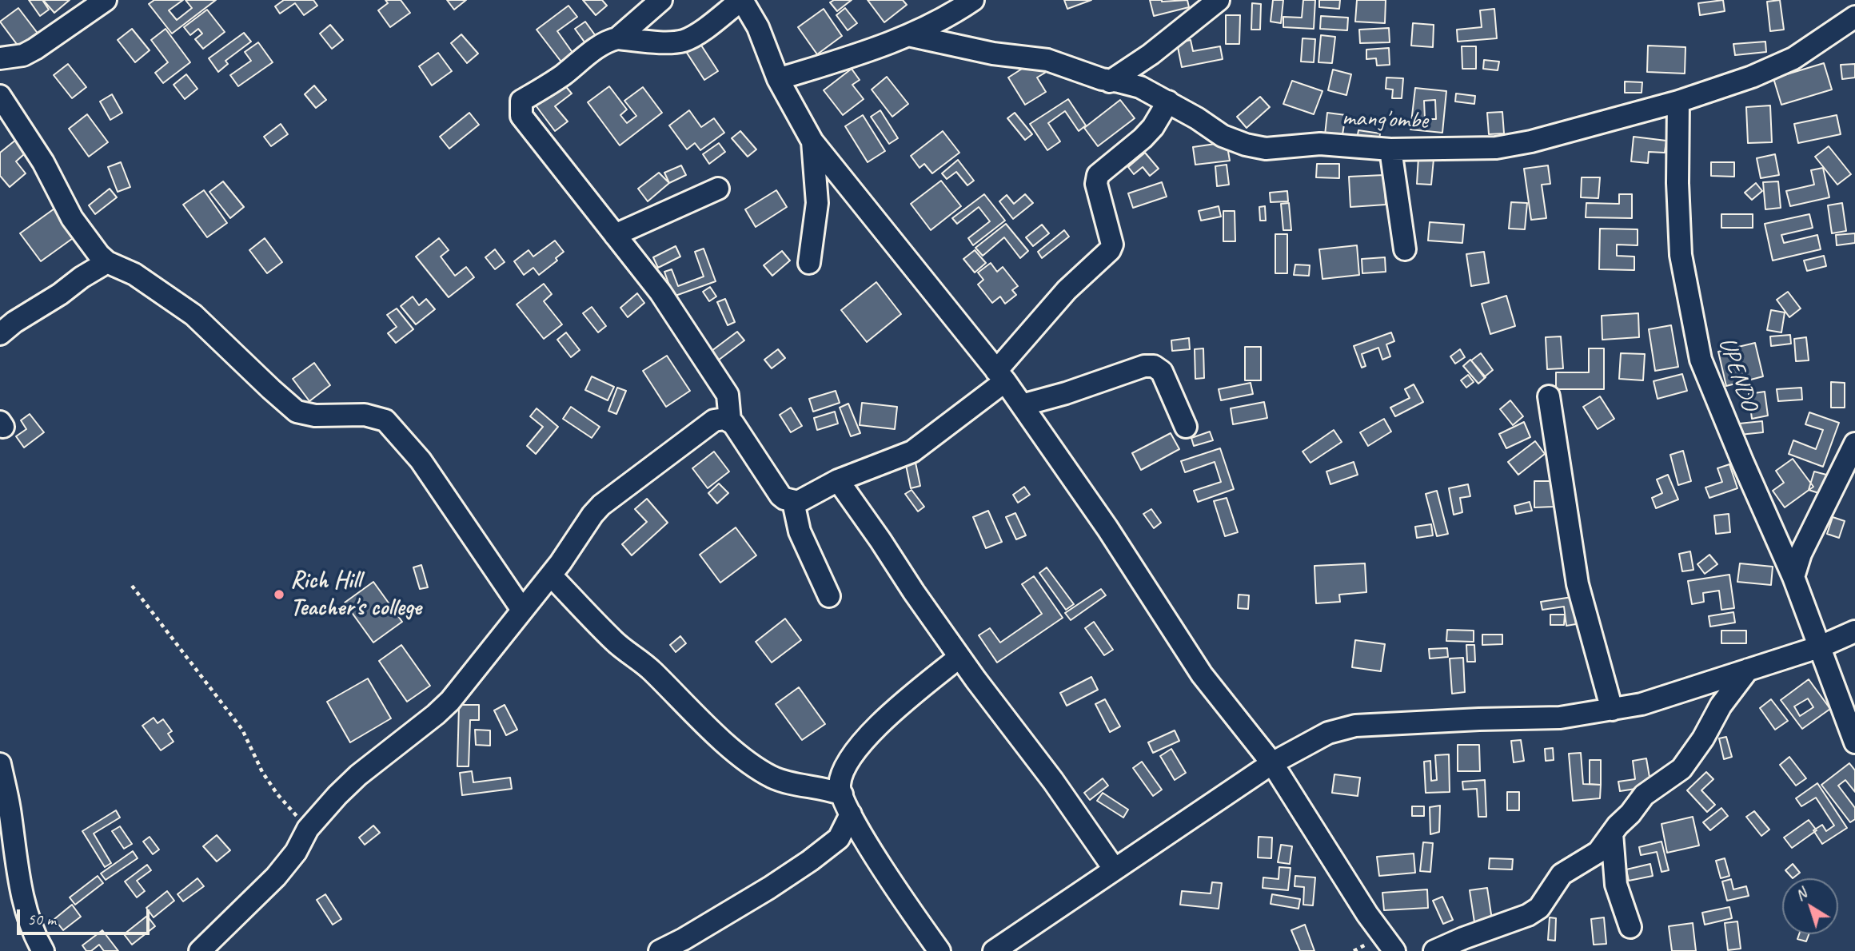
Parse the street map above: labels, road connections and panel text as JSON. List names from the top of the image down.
{
  "streets": {
    "street": ["mang'ombe", "UPENDO"]
  },
  "crossings": [
    ["mang'ombe", "UPENDO"]
  ],
  "places": ["Rich Hill Teacher's college"],
  "scale_bar": "50 m",
  "north": "top left"
}
